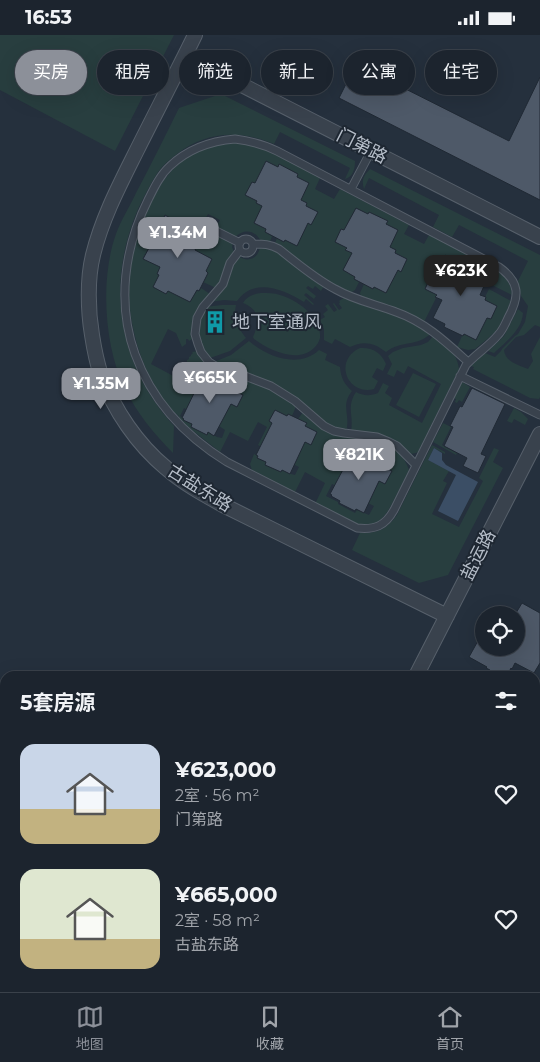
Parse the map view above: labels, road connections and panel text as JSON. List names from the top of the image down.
{
  "streets": {
    "street": ["门第路", "古盐东路", "盐运路"]
  },
  "crossings": [
    ["古盐东路", "盐运路"]
  ],
  "places": {
    "building": ["地下室通风"]
  },
  "page": {
    "status": "16:53",
    "chip": [
      "买房",
      "租房",
      "筛选",
      "新上",
      "公寓",
      "住宅"
    ],
    "price": [
      "¥1.34M",
      "¥623K",
      "¥665K",
      "¥1.35M",
      "¥821K"
    ],
    "heading": "5套房源",
    "list": [
      {
        "name": "¥623,000",
        "note": "2室 · 56 m² · 门第路"
      },
      {
        "name": "¥665,000",
        "note": "2室 · 58 m² · 古盐东路"
      }
    ],
    "tabs": ["地图", "收藏", "首页"]
  }
}
